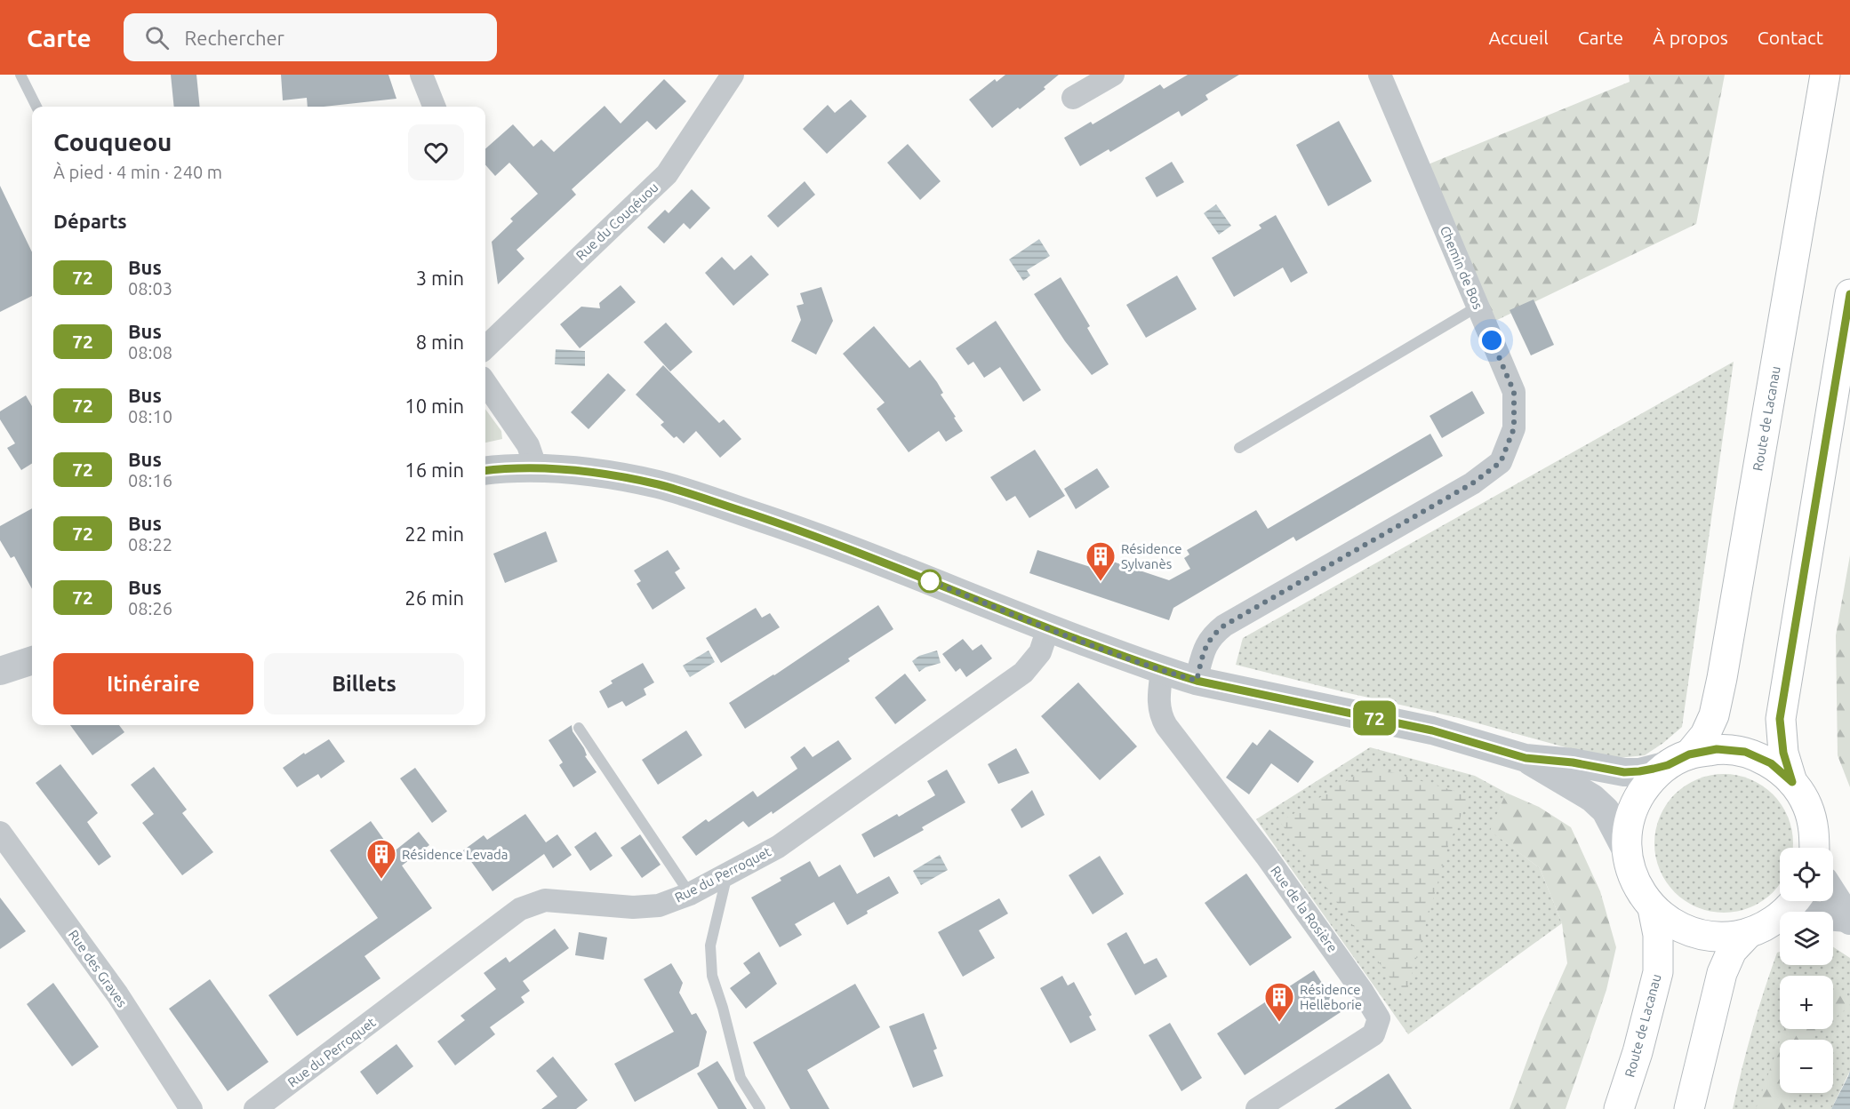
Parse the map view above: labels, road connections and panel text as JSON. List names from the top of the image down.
{
  "streets": {
    "main road": ["Route de Lacanau"],
    "street": [
      "Rue du Couqéuou",
      "Chemin de Bos",
      "Rue du Perroquet",
      "Rue de la Rosière",
      "Rue des Graves"
    ]
  },
  "places": {
    "building": ["Résidence Sylvanès", "Résidence Levada", "Résidence Helleborie"]
  },
  "lines": ["bus line 72"],
  "page": {
    "header": "Carte",
    "search": "Rechercher",
    "nav": [
      "Accueil",
      "Carte",
      "À propos",
      "Contact"
    ],
    "on_map": "72",
    "heading": [
      ["Couqueou", "À pied · 4 min · 240 m"],
      "Départs"
    ],
    "list": [
      {
        "mark": "72",
        "name": "Bus",
        "note": "08:03",
        "value": "3 min"
      },
      {
        "mark": "72",
        "name": "Bus",
        "note": "08:08",
        "value": "8 min"
      },
      {
        "mark": "72",
        "name": "Bus",
        "note": "08:10",
        "value": "10 min"
      },
      {
        "mark": "72",
        "name": "Bus",
        "note": "08:16",
        "value": "16 min"
      },
      {
        "mark": "72",
        "name": "Bus",
        "note": "08:22",
        "value": "22 min"
      },
      {
        "mark": "72",
        "name": "Bus",
        "note": "08:26",
        "value": "26 min"
      }
    ],
    "buttons": ["Itinéraire", "Billets"],
    "map_buttons": ["+", "−"]
  }
}
